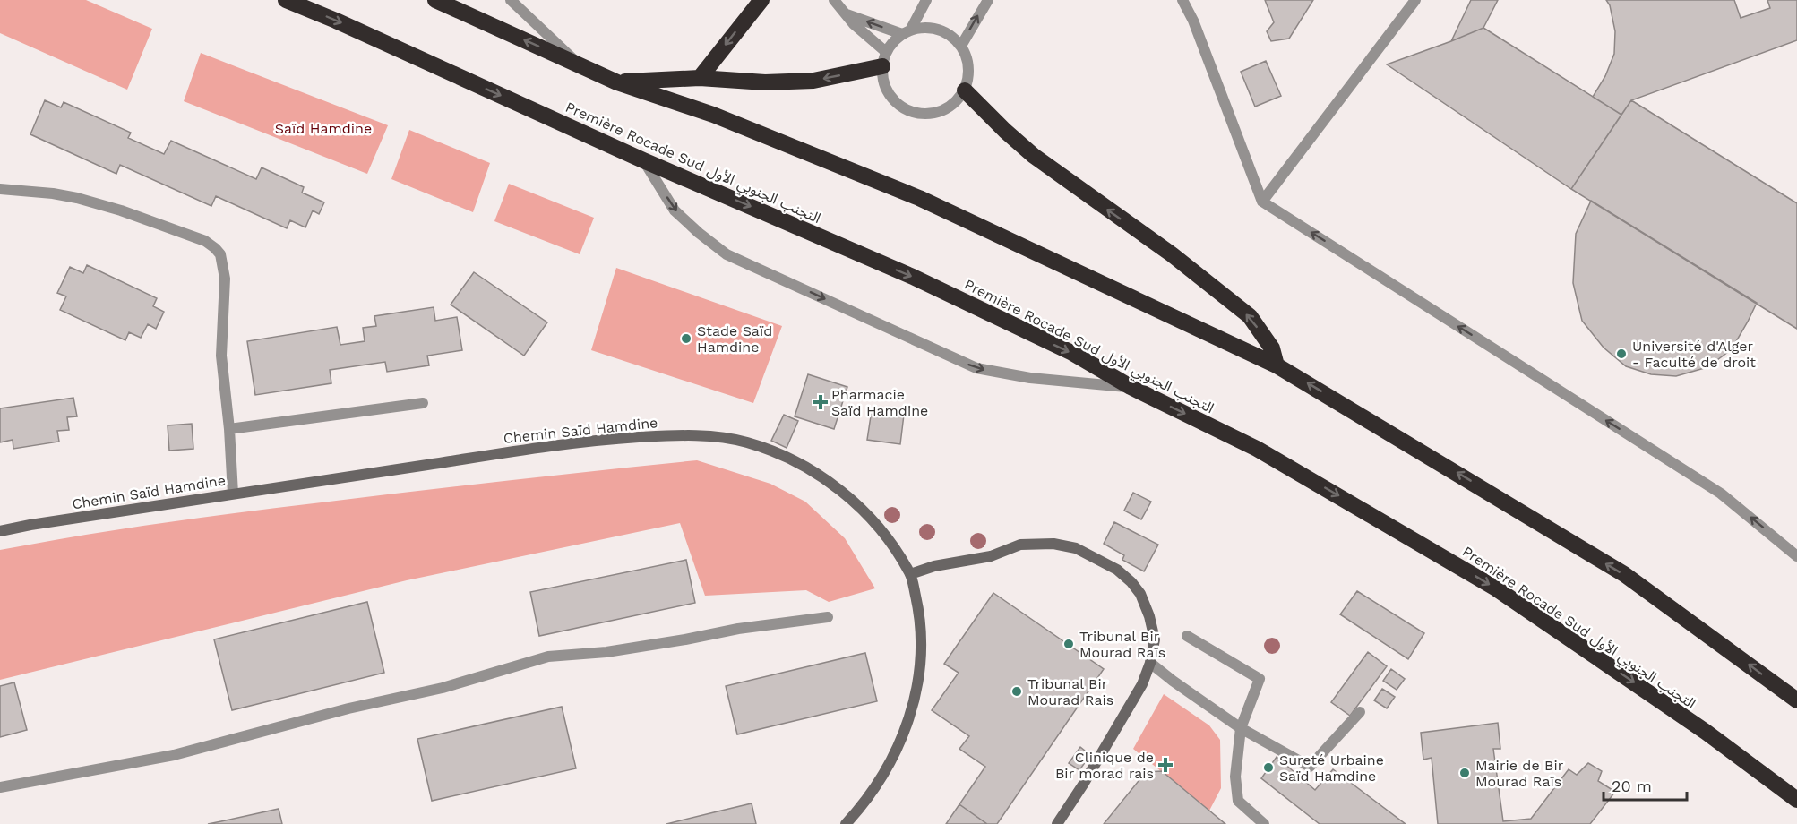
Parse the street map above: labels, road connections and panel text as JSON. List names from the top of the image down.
{
  "streets": {
    "highway": ["Première Rocade Sud التجنب الجنوبي الأول"],
    "main road": ["Chemin Saïd Hamdine"]
  },
  "parks": ["Saïd Hamdine"],
  "places": {
    "other": [
      "Stade Saïd Hamdine",
      "Université d'Alger - Faculté de droit",
      "Tribunal Bir Mourad Raïs",
      "Tribunal Bir Mourad Rais",
      "Sureté Urbaine Saïd Hamdine",
      "Mairie de Bir Mourad Raïs"
    ],
    "health": ["Pharmacie Saïd Hamdine", "Clinique de Bir morad rais"]
  },
  "scale_bar": "20 m"
}
